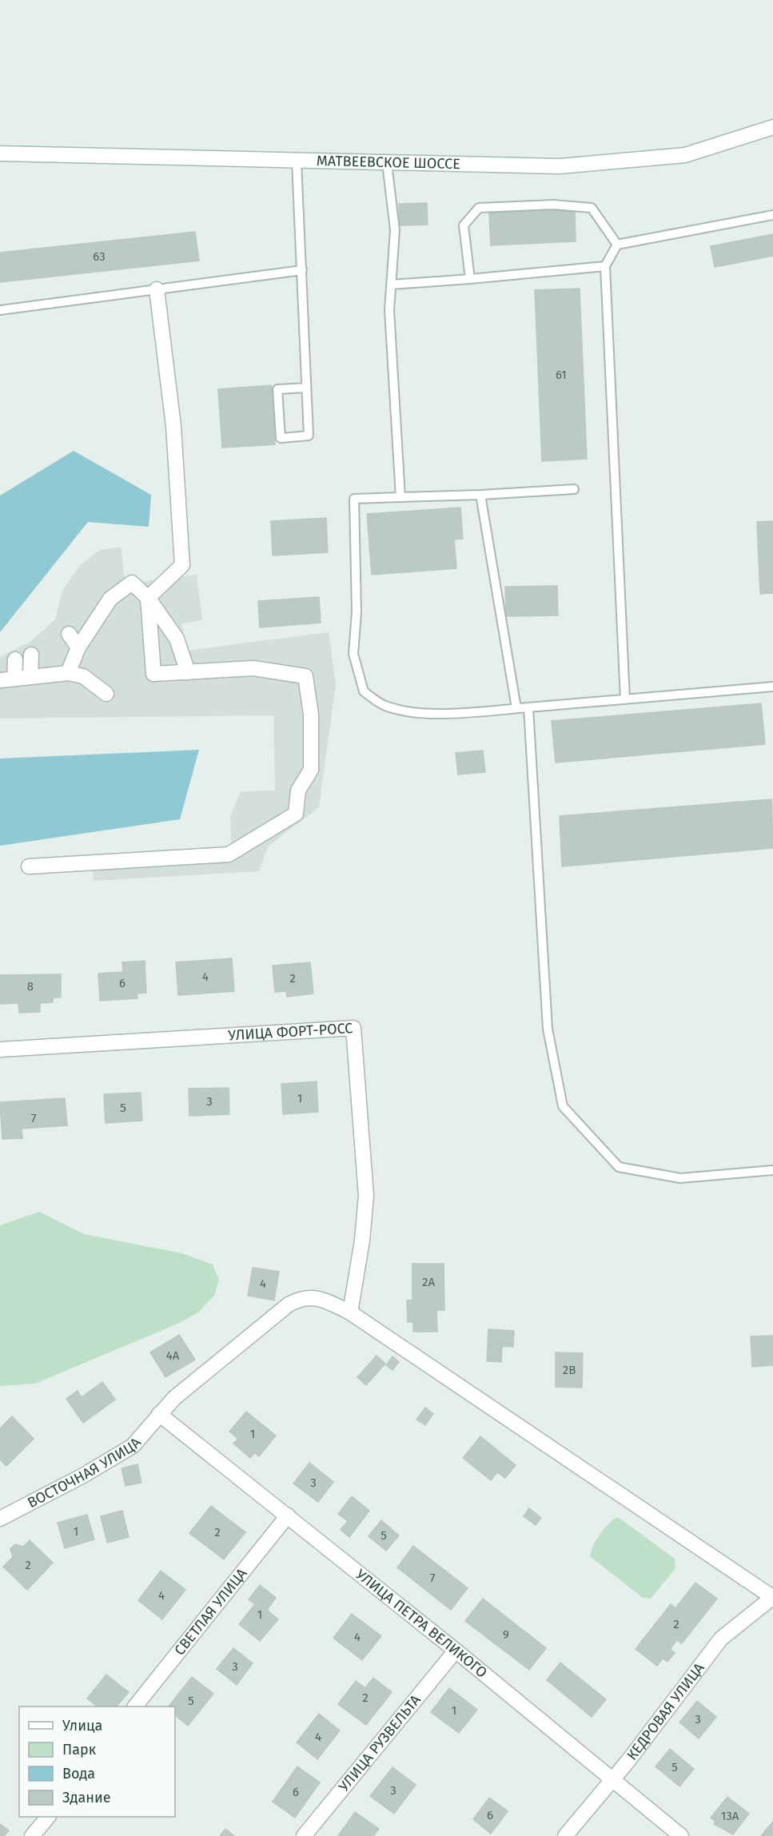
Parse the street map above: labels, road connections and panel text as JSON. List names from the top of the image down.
{
  "streets": {
    "street": [
      "МАТВЕЕВСКОЕ ШОССЕ",
      "УЛИЦА ФОРТ-РОСС",
      "ВОСТОЧНАЯ УЛИЦА",
      "СВЕТЛАЯ УЛИЦА",
      "УЛИЦА ПЕТРА ВЕЛИКОГО",
      "КЕДРОВАЯ УЛИЦА",
      "УЛИЦА РУЗВЕЛЬТА"
    ]
  },
  "crossings": [
    ["УЛИЦА ФОРТ-РОСС", "ВОСТОЧНАЯ УЛИЦА"],
    ["ВОСТОЧНАЯ УЛИЦА", "УЛИЦА ПЕТРА ВЕЛИКОГО"],
    ["ВОСТОЧНАЯ УЛИЦА", "КЕДРОВАЯ УЛИЦА"],
    ["СВЕТЛАЯ УЛИЦА", "УЛИЦА ПЕТРА ВЕЛИКОГО"],
    ["УЛИЦА ПЕТРА ВЕЛИКОГО", "КЕДРОВАЯ УЛИЦА"],
    ["УЛИЦА ПЕТРА ВЕЛИКОГО", "УЛИЦА РУЗВЕЛЬТА"]
  ],
  "house_numbers": [
    "63",
    "61",
    "4",
    "2",
    "6",
    "8",
    "1",
    "3",
    "5",
    "7",
    "2А",
    "4",
    "4А",
    "2В",
    "1",
    "3",
    "1",
    "2",
    "5",
    "2",
    "7",
    "4",
    "1",
    "2",
    "9",
    "4",
    "3",
    "2",
    "5",
    "1",
    "3",
    "4",
    "5",
    "3",
    "6",
    "6",
    "13А"
  ],
  "legend": [
    "Улица",
    "Парк",
    "Вода",
    "Здание"
  ]
}
